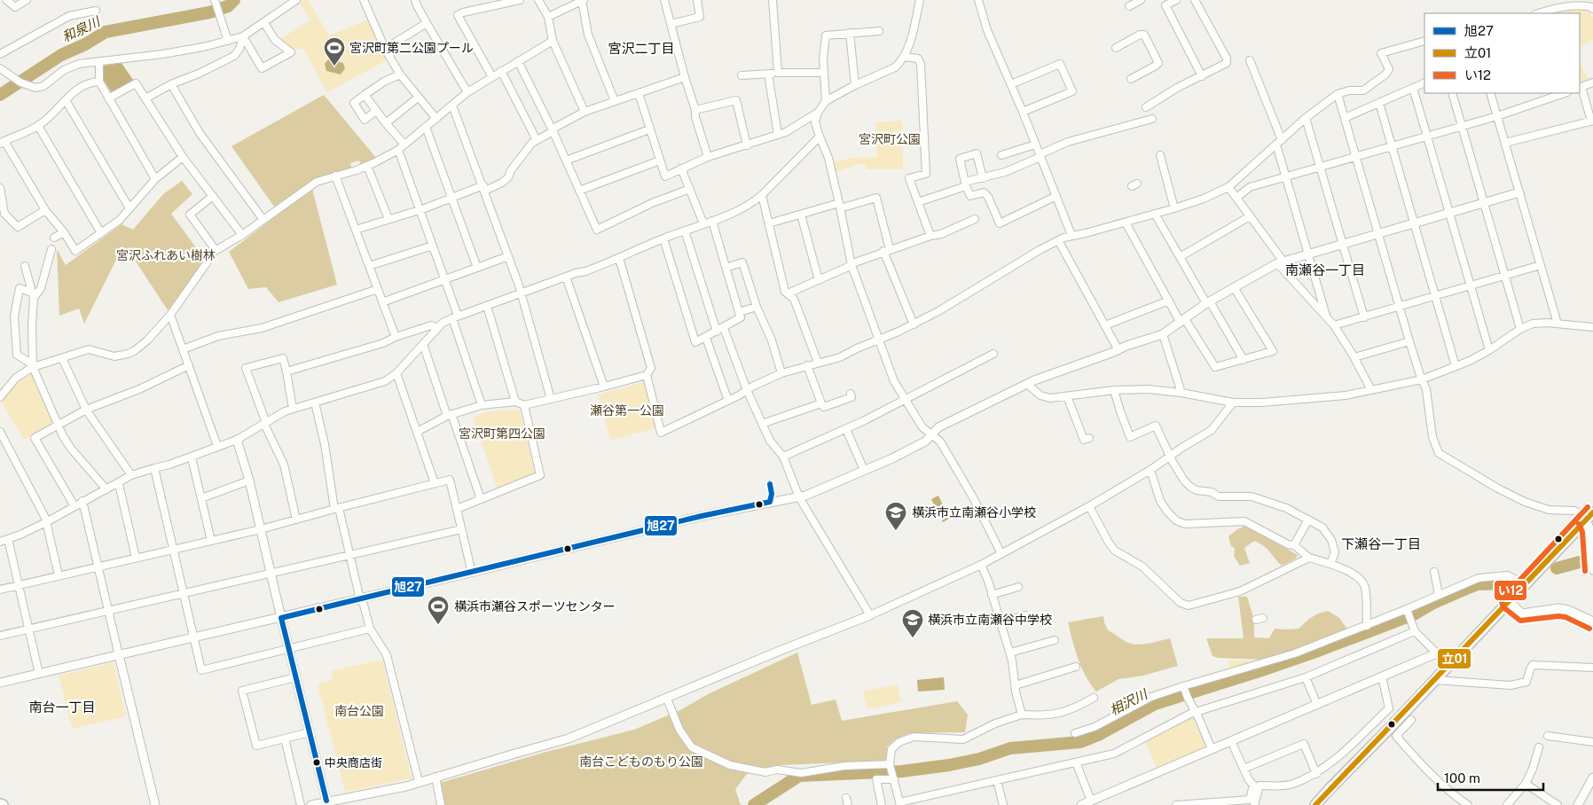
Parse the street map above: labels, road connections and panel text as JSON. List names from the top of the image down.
{
  "districts": [
    "宮沢二丁目",
    "南瀬谷一丁目",
    "下瀬谷一丁目",
    "南台一丁目"
  ],
  "water": ["和泉川", "相沢川"],
  "parks": [
    "宮沢町公園",
    "宮沢ふれあい樹林",
    "瀬谷第一公園",
    "宮沢町第四公園",
    "南台公園",
    "南台こどものもり公園"
  ],
  "places": {
    "sports": ["宮沢町第二公園プール", "横浜市瀬谷スポーツセンター"],
    "school or university": ["横浜市立南瀬谷小学校", "横浜市立南瀬谷中学校"],
    "other": ["中央商店街"]
  },
  "lines": ["transit line 旭27", "transit line い12", "transit line 立01"],
  "legend": ["旭27", "立01", "い12"],
  "scale_bar": "100 m"
}
